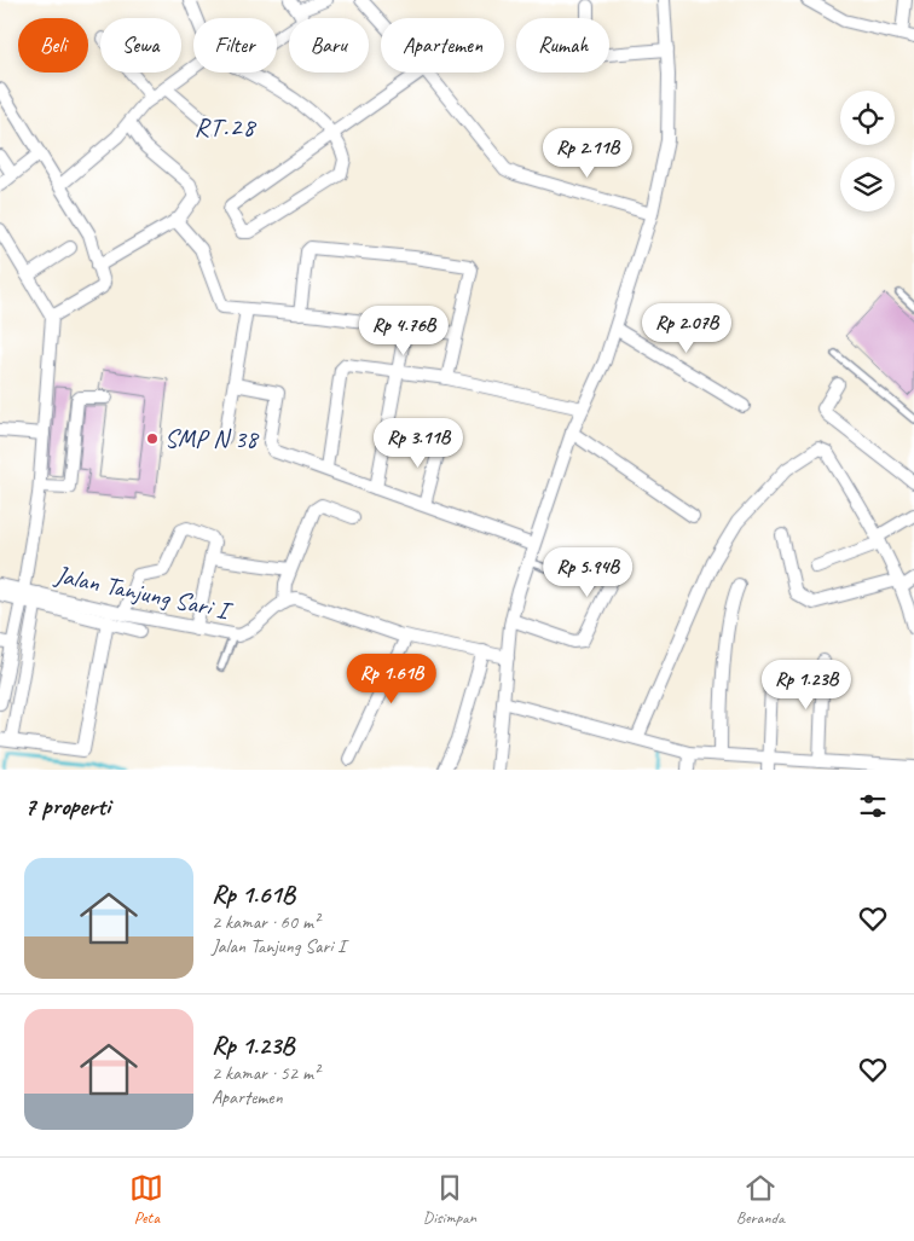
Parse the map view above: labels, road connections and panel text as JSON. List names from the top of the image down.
{
  "streets": {
    "street": ["Jalan Tanjung Sari I"]
  },
  "districts": ["RT.28"],
  "places": ["SMP N 38"],
  "page": {
    "chip": [
      "Beli",
      "Sewa",
      "Filter",
      "Baru",
      "Apartemen",
      "Rumah"
    ],
    "price": [
      "Rp 2.11B",
      "Rp 2.07B",
      "Rp 4.76B",
      "Rp 3.11B",
      "Rp 5.94B",
      "Rp 1.61B",
      "Rp 1.23B"
    ],
    "heading": "7 properti",
    "list": [
      {
        "name": "Rp 1.61B",
        "note": "2 kamar · 60 m² · Jalan Tanjung Sari I"
      },
      {
        "name": "Rp 1.23B",
        "note": "2 kamar · 52 m² · Apartemen"
      }
    ],
    "tabs": ["Peta", "Disimpan", "Beranda"]
  }
}
